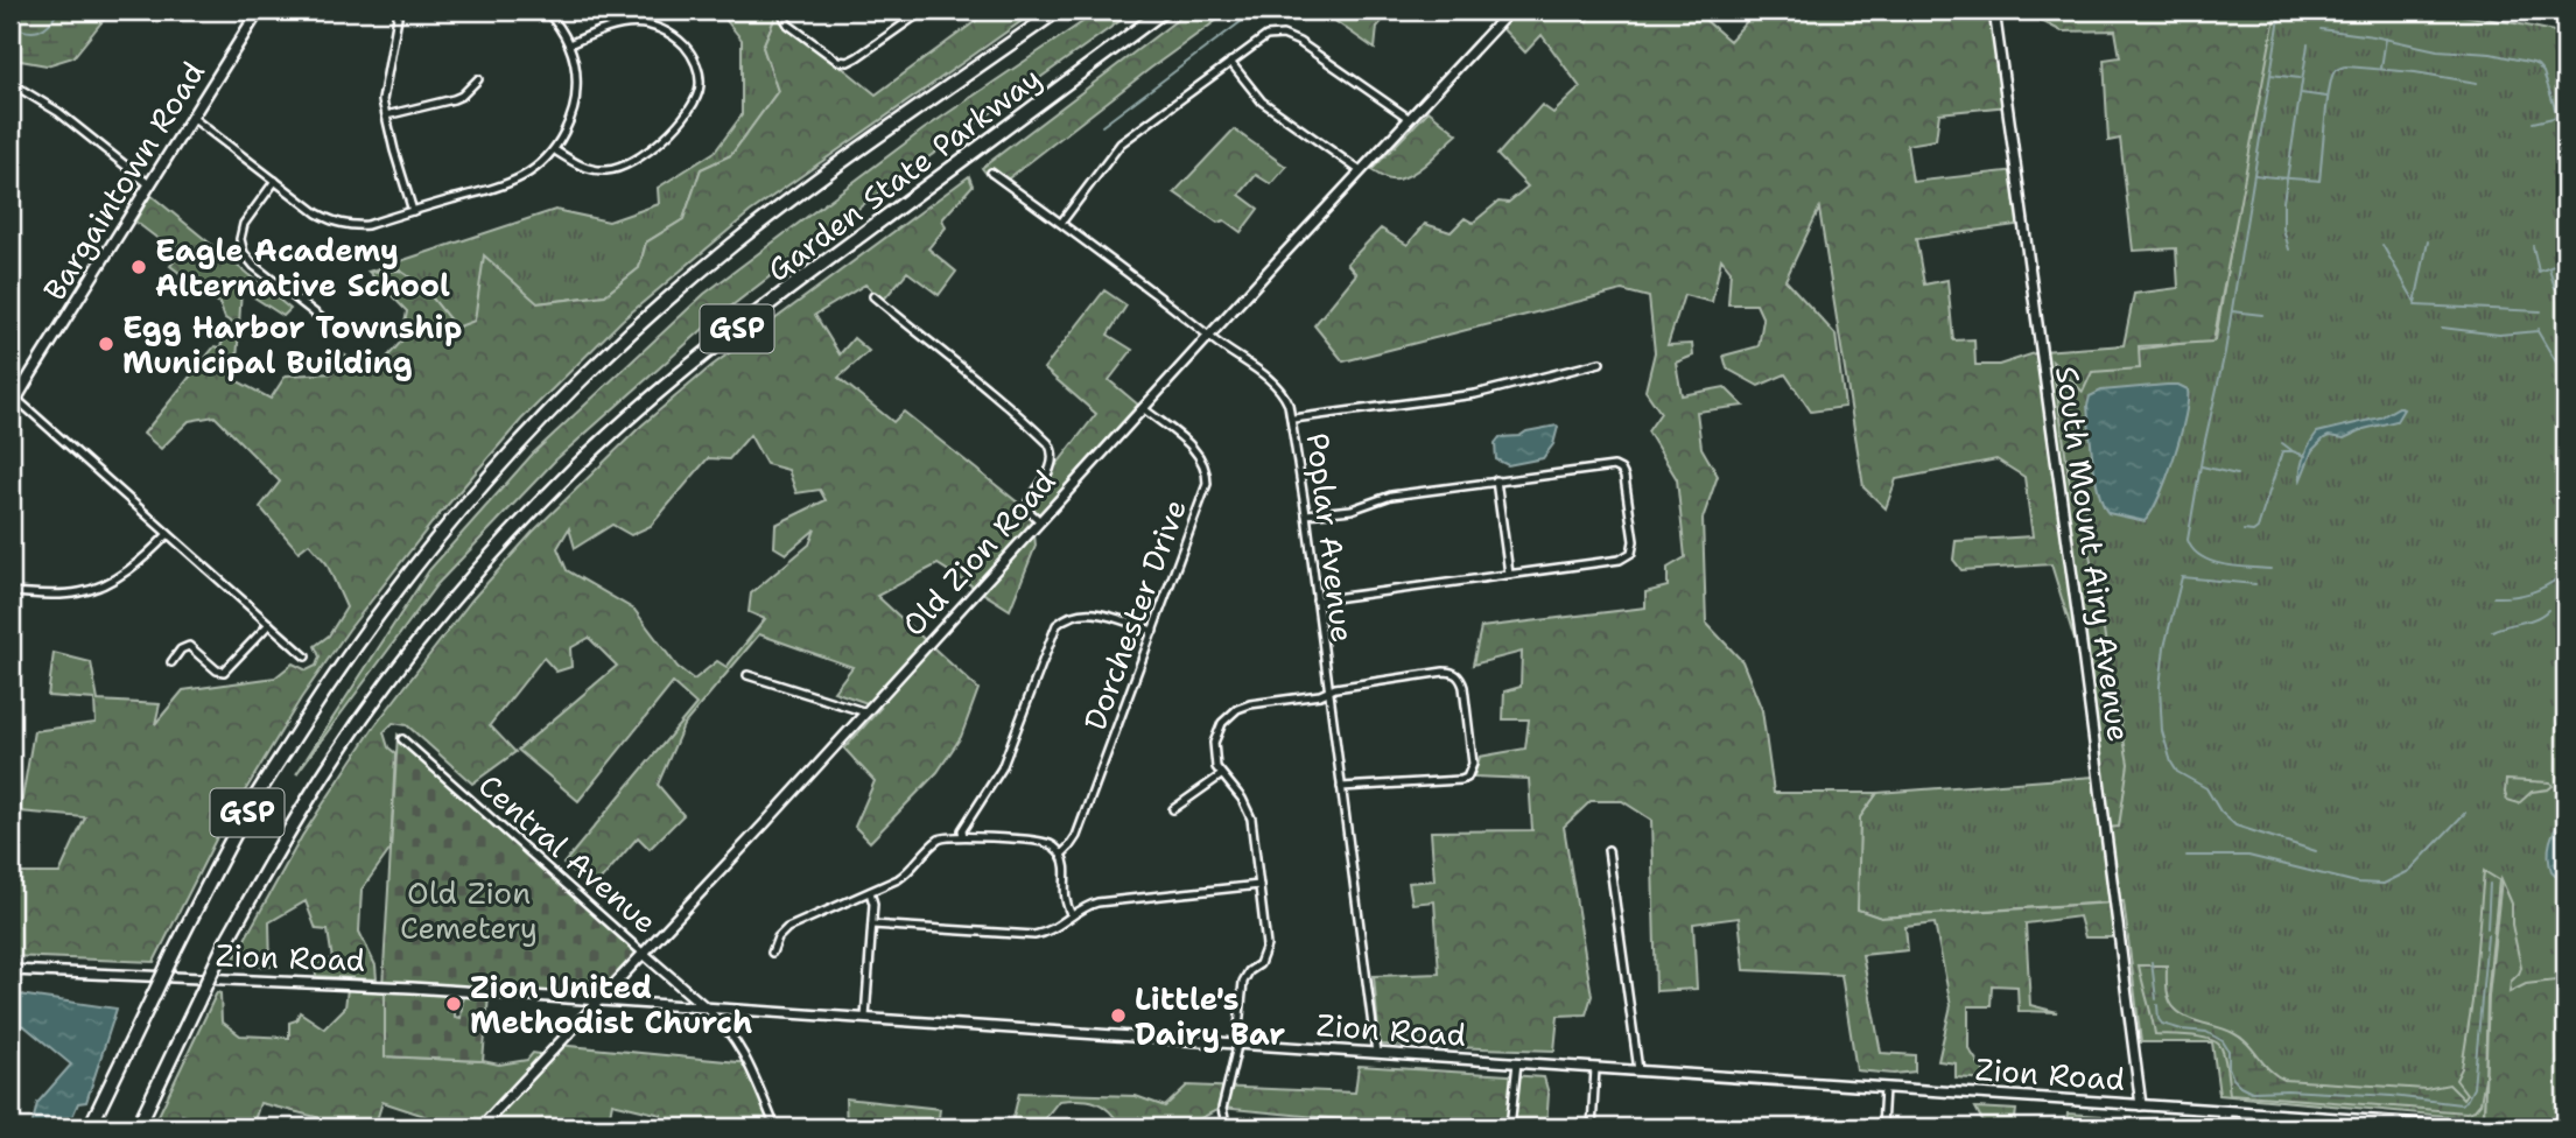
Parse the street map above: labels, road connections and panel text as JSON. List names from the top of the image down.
{
  "streets": {
    "highway": ["Garden State Parkway", "GSP"],
    "main road": ["Bargaintown Road"],
    "street": [
      "Poplar Avenue",
      "Old Zion Road",
      "South Mount Airy Avenue",
      "Dorchester Drive",
      "Central Avenue",
      "Zion Road"
    ]
  },
  "crossings": [
    ["Poplar Avenue", "Old Zion Road"],
    ["Poplar Avenue", "Zion Road"],
    ["Old Zion Road", "Dorchester Drive"],
    ["Old Zion Road", "Central Avenue"],
    ["Old Zion Road", "Zion Road"],
    ["South Mount Airy Avenue", "Zion Road"],
    ["Central Avenue", "Zion Road"]
  ],
  "parks": ["Old Zion Cemetery"],
  "places": [
    "Eagle Academy Alternative School",
    "Egg Harbor Township Municipal Building",
    "Zion United Methodist Church",
    "Little's Dairy Bar"
  ]
}
